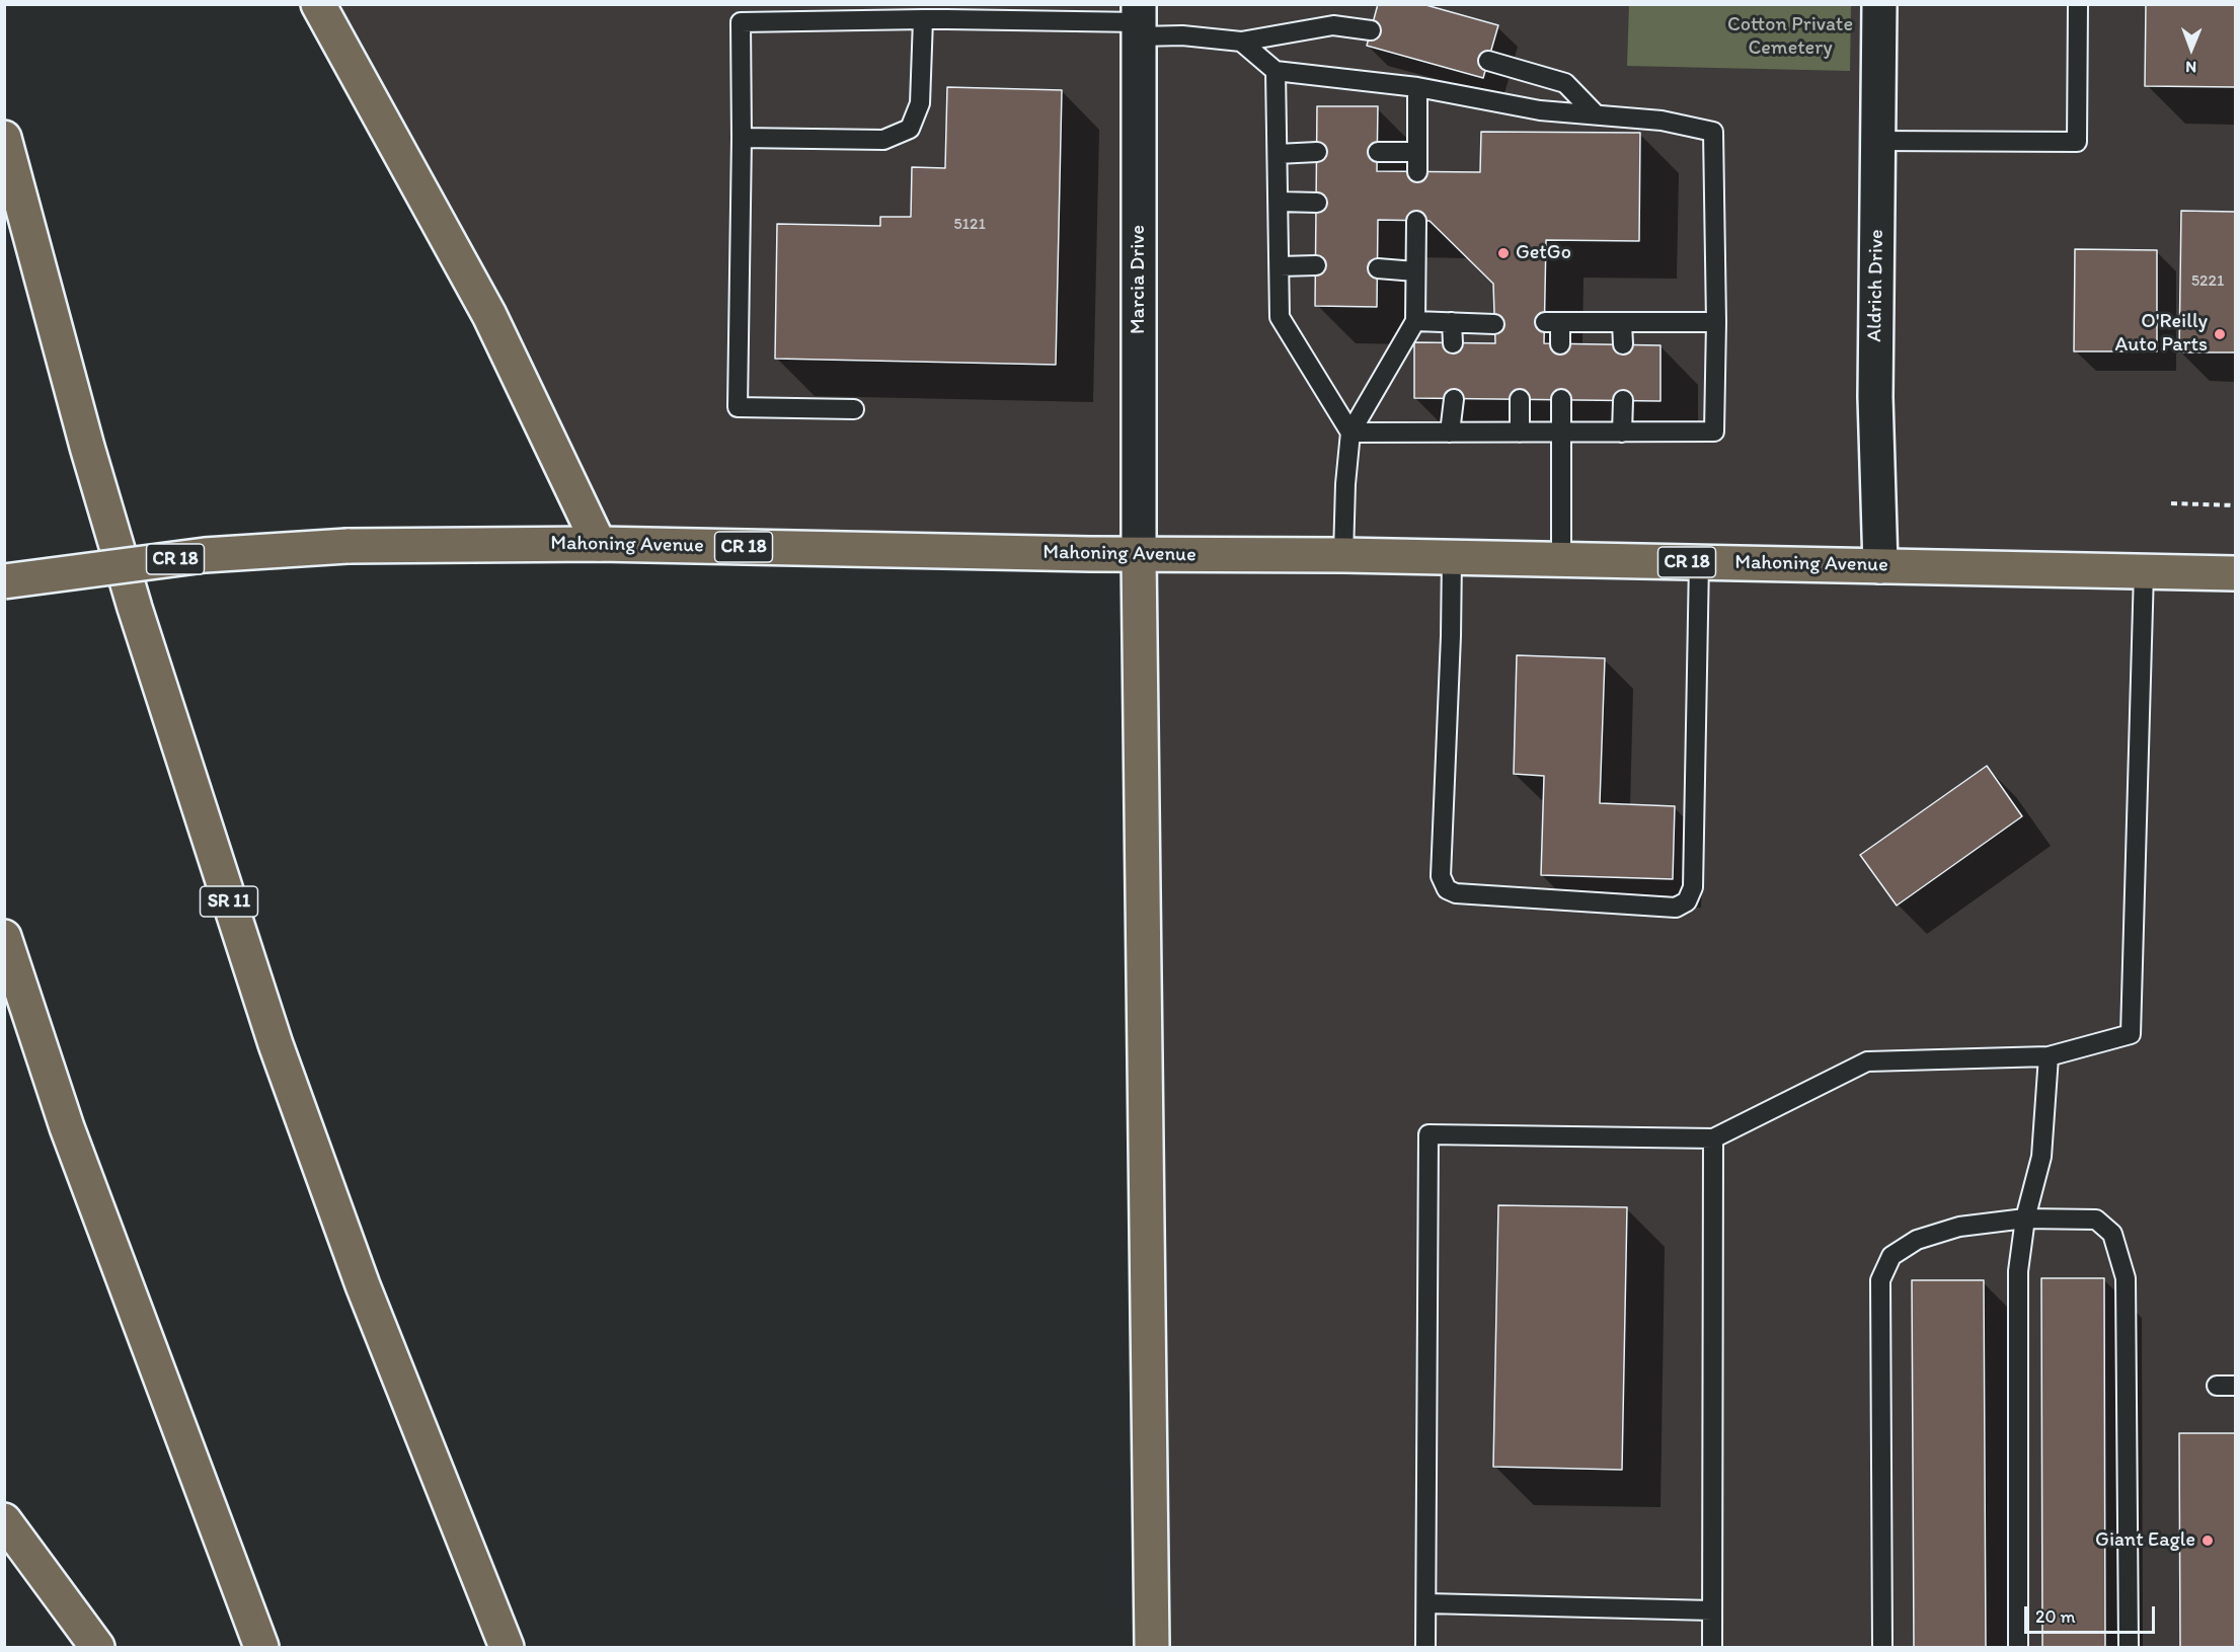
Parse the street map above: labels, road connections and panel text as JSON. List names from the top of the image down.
{
  "streets": {
    "main road": ["Mahoning Avenue", "CR 18", "SR 11"],
    "street": ["Marcia Drive", "Aldrich Drive"]
  },
  "crossings": [
    ["Marcia Drive", "Mahoning Avenue"],
    ["Aldrich Drive", "Mahoning Avenue"]
  ],
  "parks": ["Cotton Private Cemetery"],
  "places": ["GetGo", "O'Reilly Auto Parts", "Giant Eagle"],
  "house_numbers": ["5121", "5221"],
  "scale_bar": "20 m",
  "north": "bottom"
}
